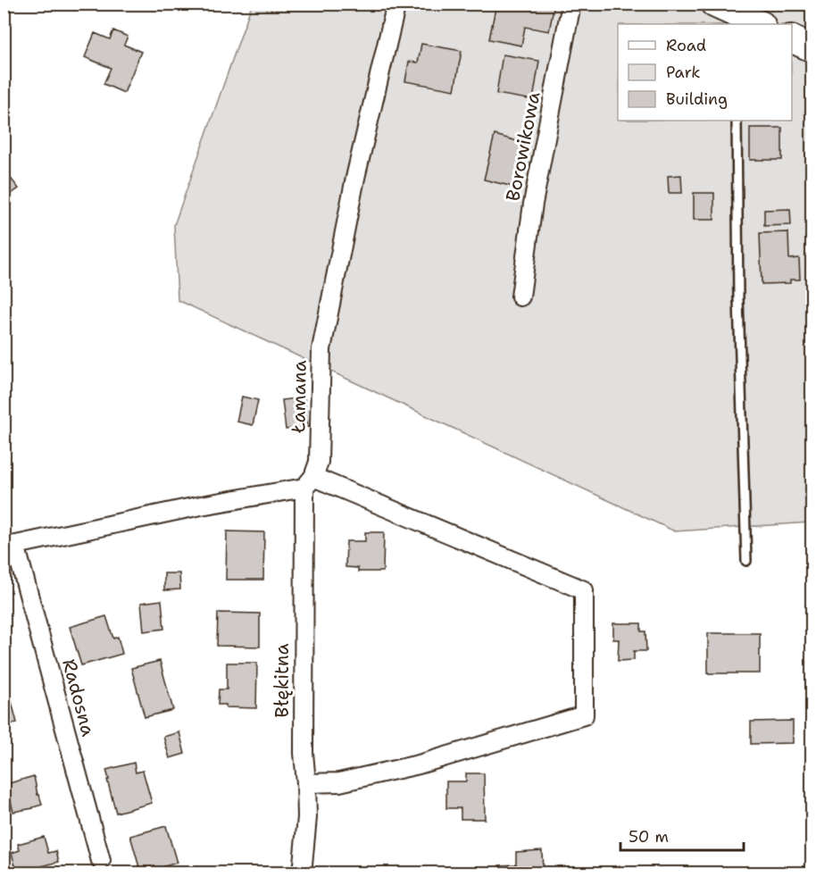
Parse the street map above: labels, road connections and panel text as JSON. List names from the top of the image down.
{
  "streets": {
    "street": [
      "Borowikowa",
      "Łamana",
      "Błękitna",
      "Radosna"
    ]
  },
  "crossings": [
    ["Łamana", "Błękitna"]
  ],
  "legend": ["Road", "Park", "Building"],
  "scale_bar": "50 m"
}
